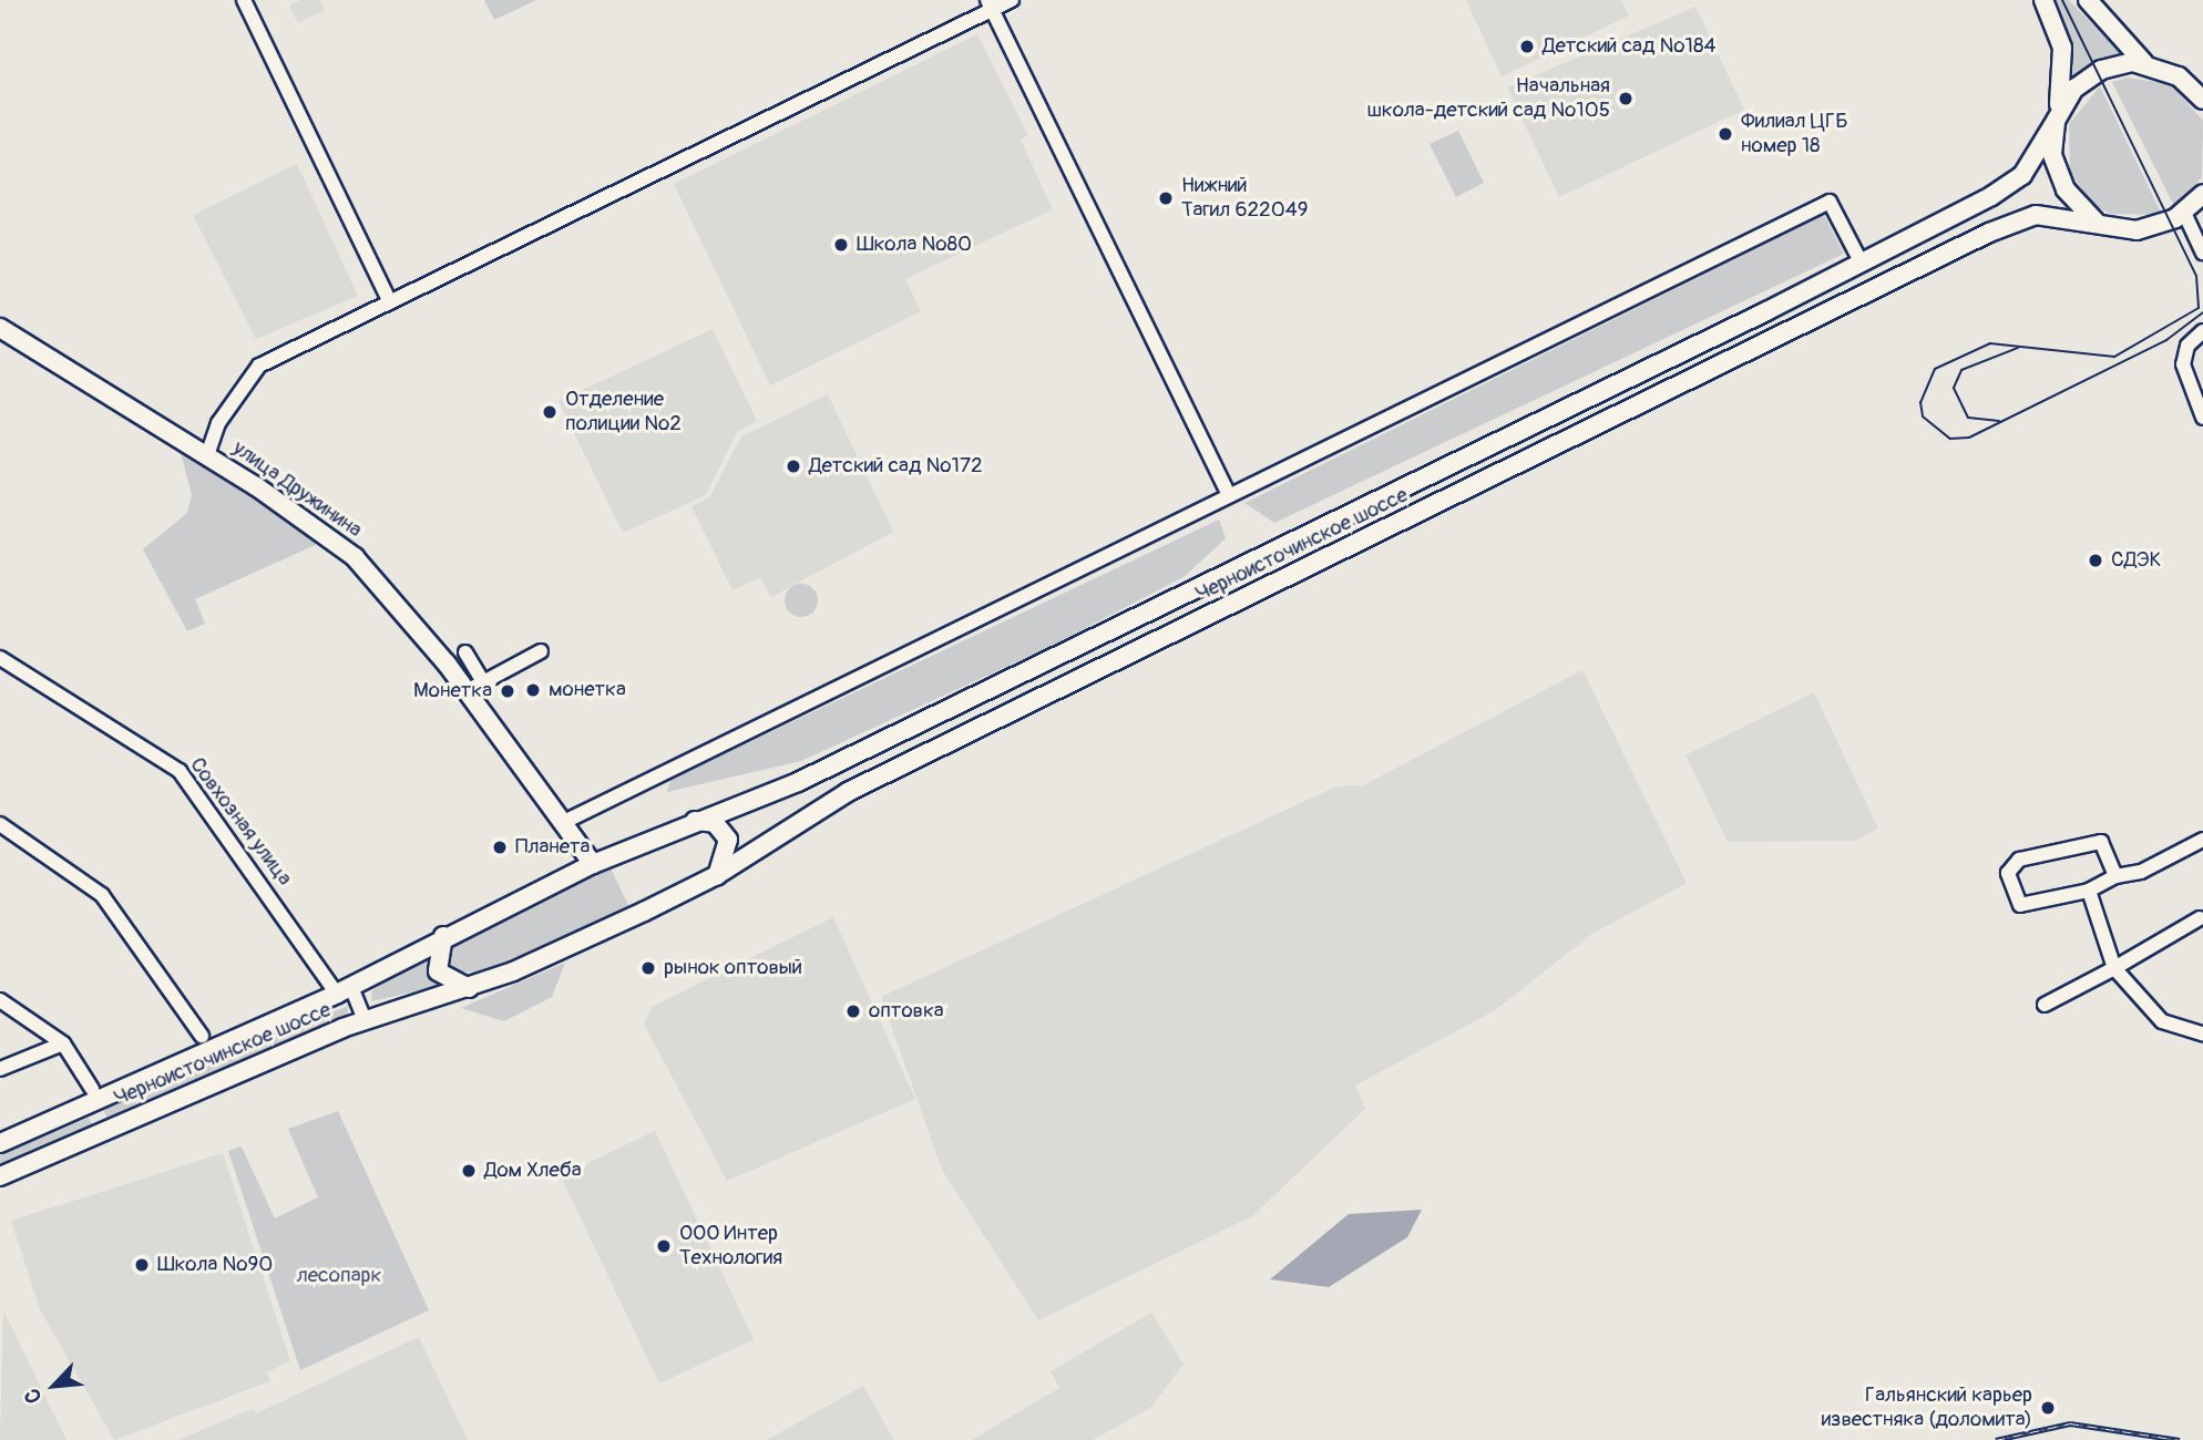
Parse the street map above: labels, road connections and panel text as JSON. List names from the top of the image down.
{
  "streets": {
    "main road": ["улица Дружинина", "Черноисточинское шоссе"],
    "street": ["Совхозная улица"]
  },
  "crossings": [
    ["улица Дружинина", "Черноисточинское шоссе"],
    ["Черноисточинское шоссе", "Совхозная улица"]
  ],
  "parks": ["лесопарк"],
  "places": [
    "Детский сад №184",
    "Начальная школа-детский сад №105",
    "Филиал ЦГБ номер 18",
    "Нижний Тагил 622049",
    "Школа №80",
    "Отделение полиции №2",
    "Детский сад №172",
    "СДЭК",
    "монетка",
    "Монетка",
    "Планета",
    "рынок оптовый",
    "оптовка",
    "Дом Хлеба",
    "ООО Интер Технология",
    "Школа №90",
    "Гальянский карьер известняка (доломита)"
  ],
  "north": "bottom left"
}
